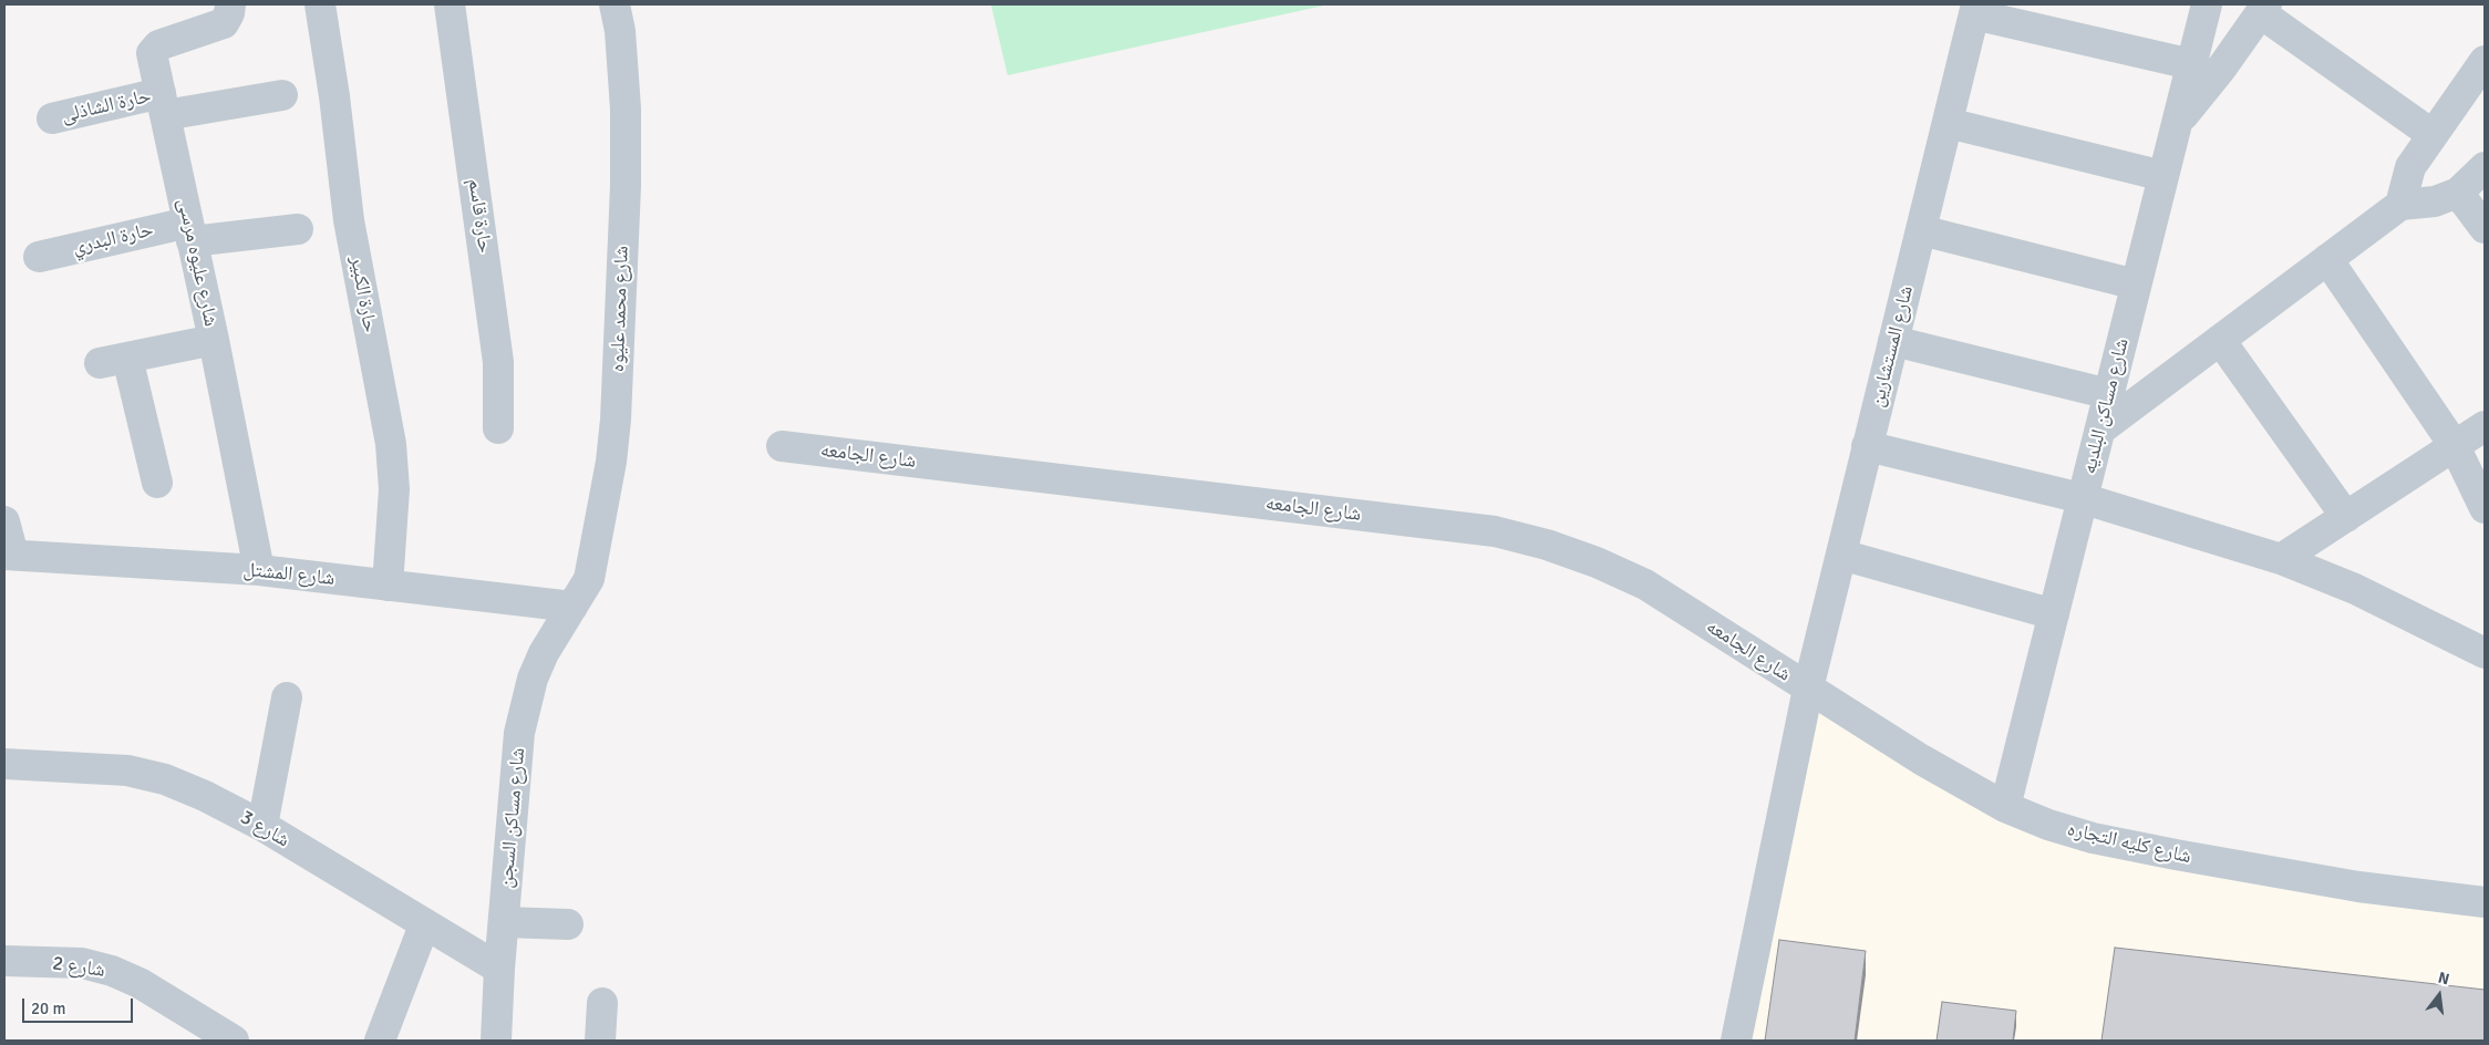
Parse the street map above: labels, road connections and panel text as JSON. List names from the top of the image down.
{
  "streets": {
    "street": [
      "حارة الشاذلى",
      "حارة قاسم",
      "حارة البدري",
      "شارع عليوه مرسى",
      "حارة الكبير",
      "شارع محمد عليوه",
      "شارع المستشارين",
      "شارع مساكن البلديه",
      "شارع الجامعه",
      "شارع المشتل",
      "شارع مساكن السجن",
      "شارع 3",
      "شارع كليه التجاره",
      "شارع 2"
    ]
  },
  "crossings": [
    ["حارة الشاذلى", "شارع عليوه مرسى"],
    ["حارة البدري", "شارع عليوه مرسى"],
    ["شارع عليوه مرسى", "شارع المشتل"],
    ["حارة الكبير", "شارع المشتل"],
    ["شارع محمد عليوه", "شارع المشتل"],
    ["شارع محمد عليوه", "شارع مساكن السجن"],
    ["شارع المستشارين", "شارع الجامعه"],
    ["شارع المستشارين", "شارع كليه التجاره"],
    ["شارع مساكن البلديه", "شارع كليه التجاره"],
    ["شارع الجامعه", "شارع كليه التجاره"],
    ["شارع المشتل", "شارع مساكن السجن"],
    ["شارع مساكن السجن", "شارع 3"]
  ],
  "scale_bar": "20 m",
  "north": "top"
}
